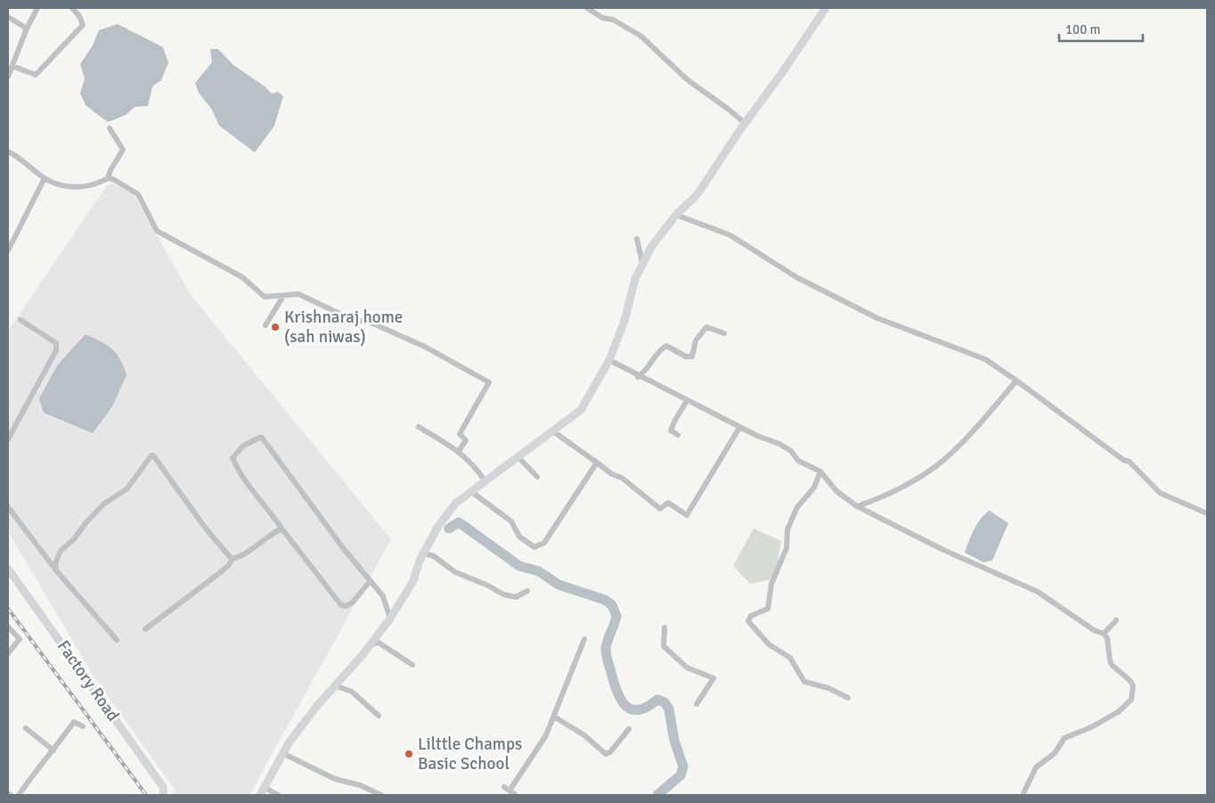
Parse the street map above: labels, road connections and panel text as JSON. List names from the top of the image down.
{
  "streets": {
    "main road": ["Factory Road"]
  },
  "places": ["Krishnaraj home (sah niwas)", "Lilttle Champs Basic School"],
  "scale_bar": "100 m"
}
